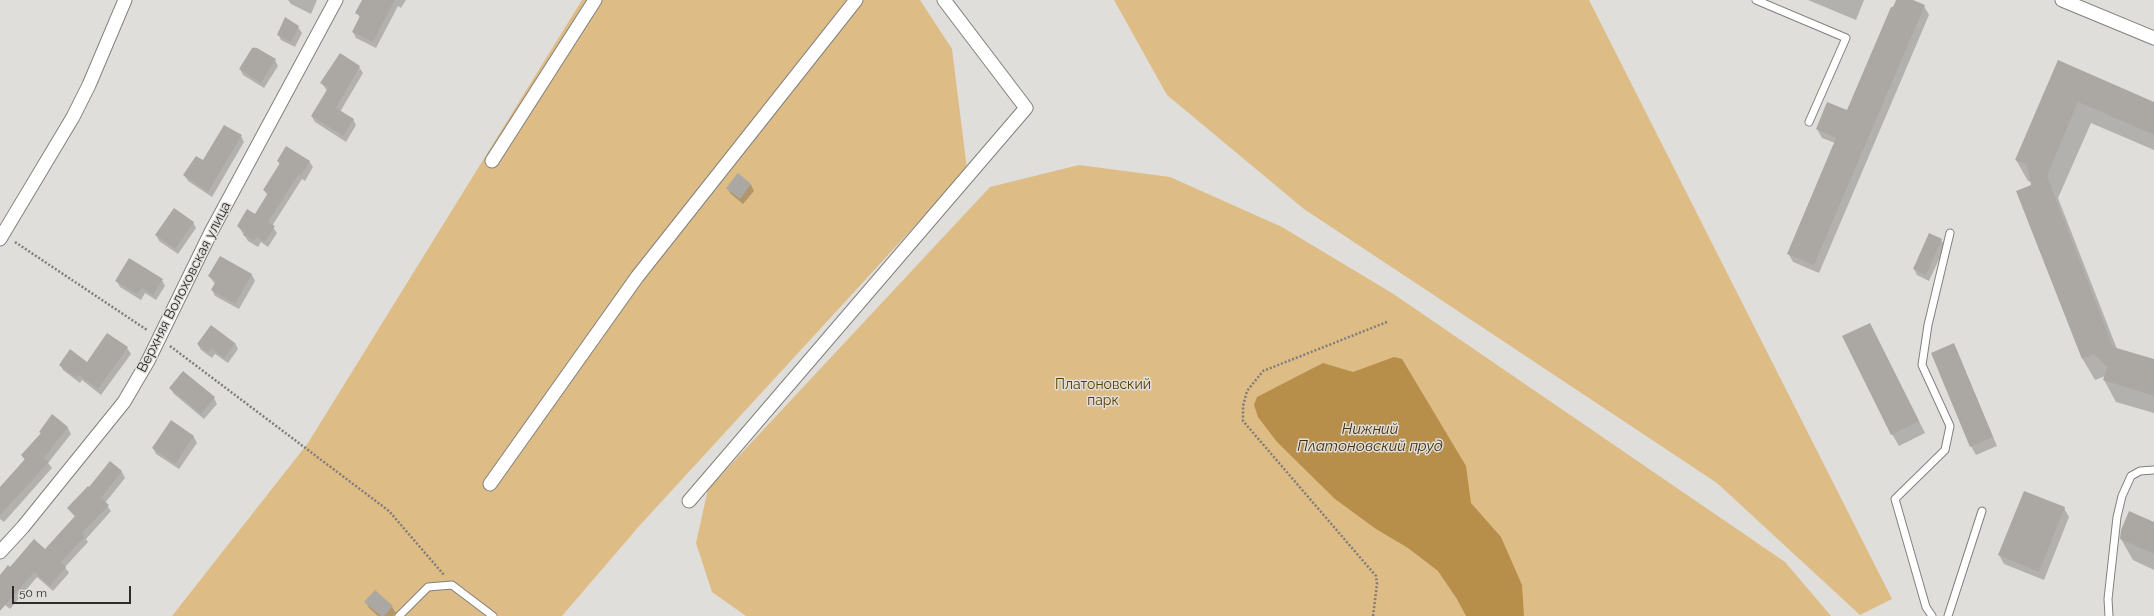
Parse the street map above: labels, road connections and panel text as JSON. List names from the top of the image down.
{
  "streets": {
    "street": ["Верхняя Волоховская улица"]
  },
  "water": ["Нижний Платоновский пруд"],
  "parks": ["Платоновский парк"],
  "scale_bar": "50 m"
}
